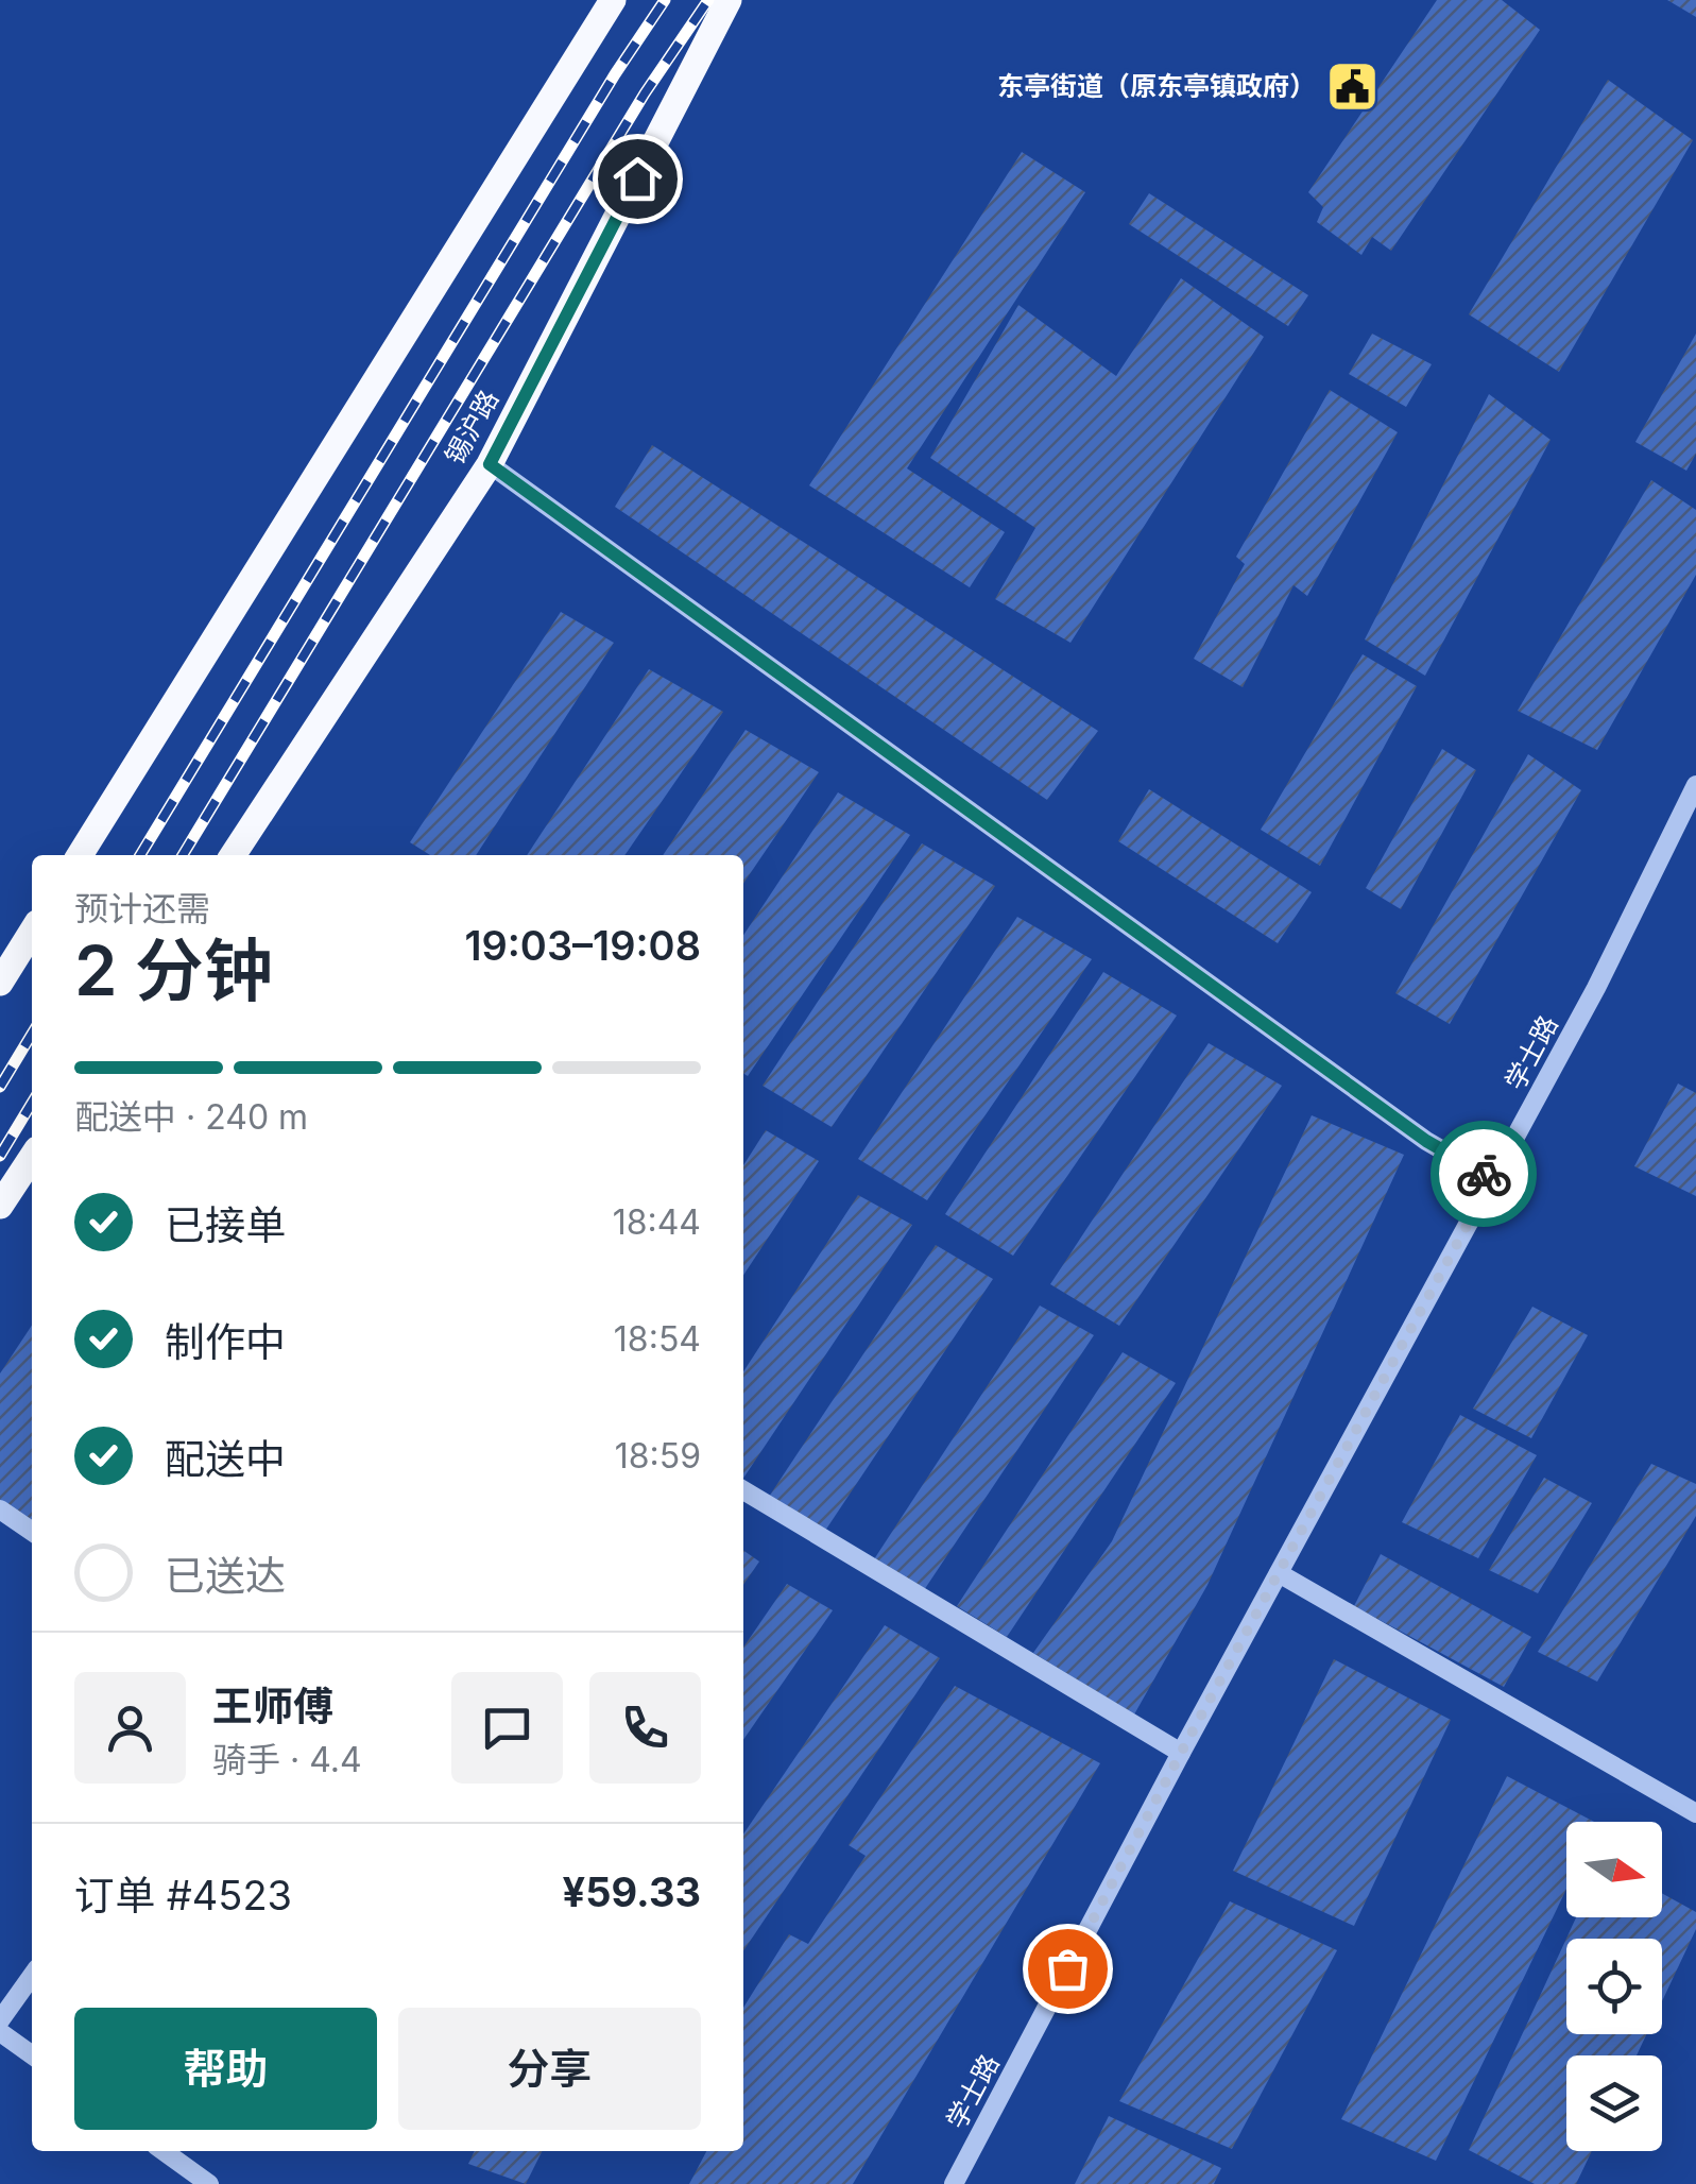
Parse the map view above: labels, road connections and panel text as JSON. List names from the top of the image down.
{
  "streets": {
    "main road": ["锡沪路"],
    "street": ["学士路"]
  },
  "places": {
    "public building": ["东亭街道（原东亭镇政府）"]
  },
  "north": "right",
  "page": {
    "heading": ["2 分钟", "预计还需", "19:03–19:08"],
    "panel": [
      "王师傅",
      "骑手 · 4.4",
      "订单 #4523",
      "¥59.33"
    ],
    "bar": "配送中 · 240 m",
    "list": [
      ["已接单", "18:44"],
      ["制作中", "18:54"],
      ["配送中", "18:59"],
      "已送达"
    ],
    "buttons": ["帮助", "分享"]
  }
}
